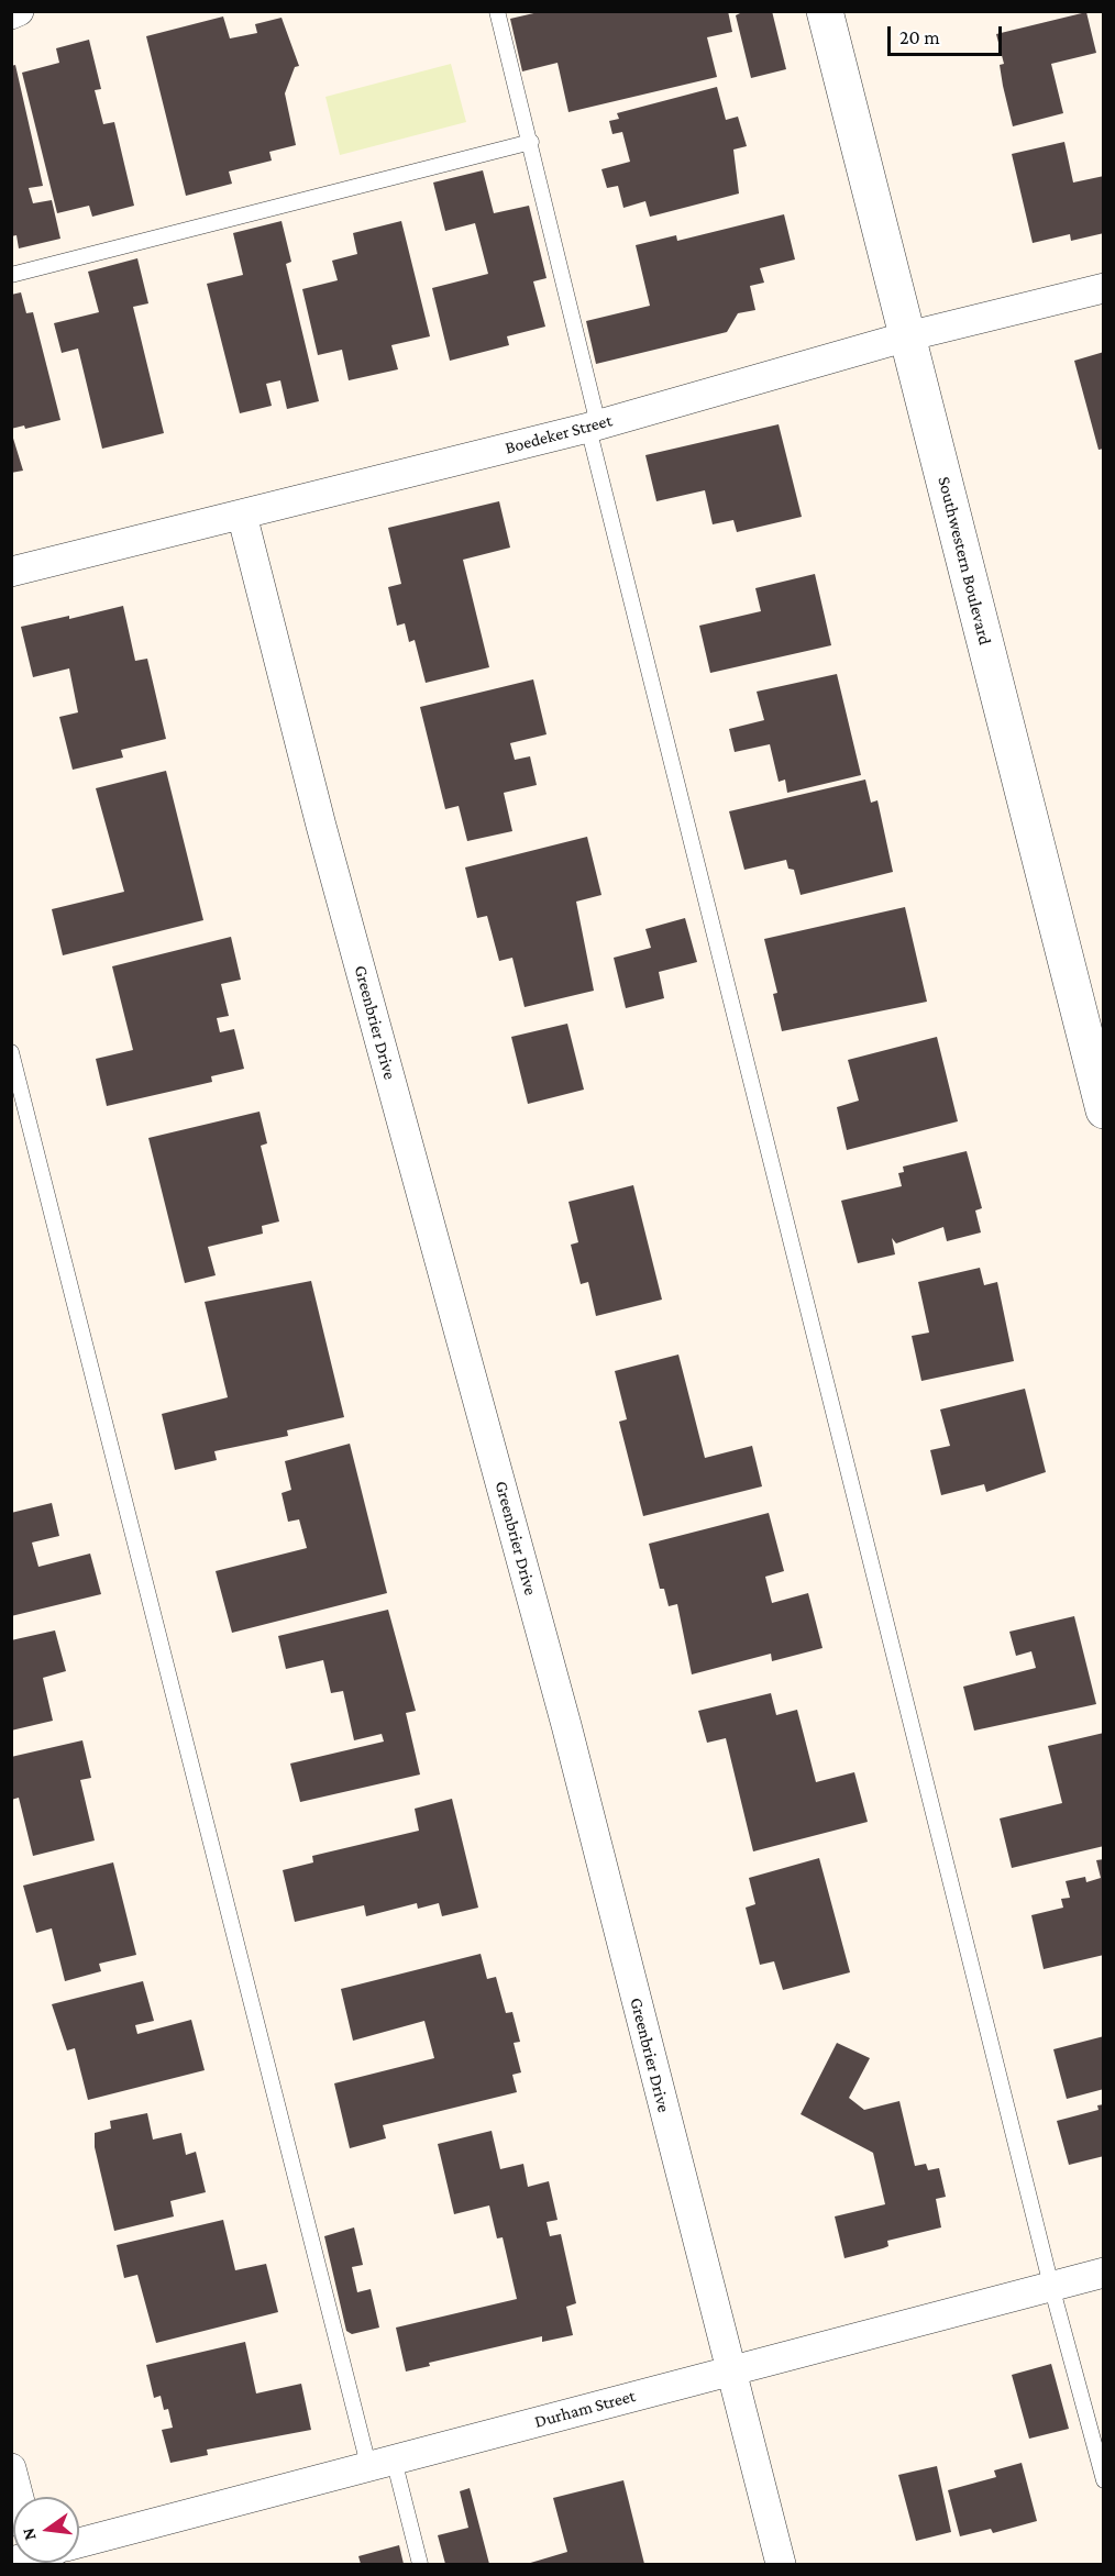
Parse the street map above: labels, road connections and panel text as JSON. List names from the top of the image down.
{
  "streets": {
    "street": [
      "Boedeker Street",
      "Southwestern Boulevard",
      "Greenbrier Drive",
      "Durham Street"
    ]
  },
  "crossings": [
    ["Boedeker Street", "Southwestern Boulevard"],
    ["Boedeker Street", "Greenbrier Drive"],
    ["Greenbrier Drive", "Durham Street"]
  ],
  "scale_bar": "20 m",
  "north": "left"
}
